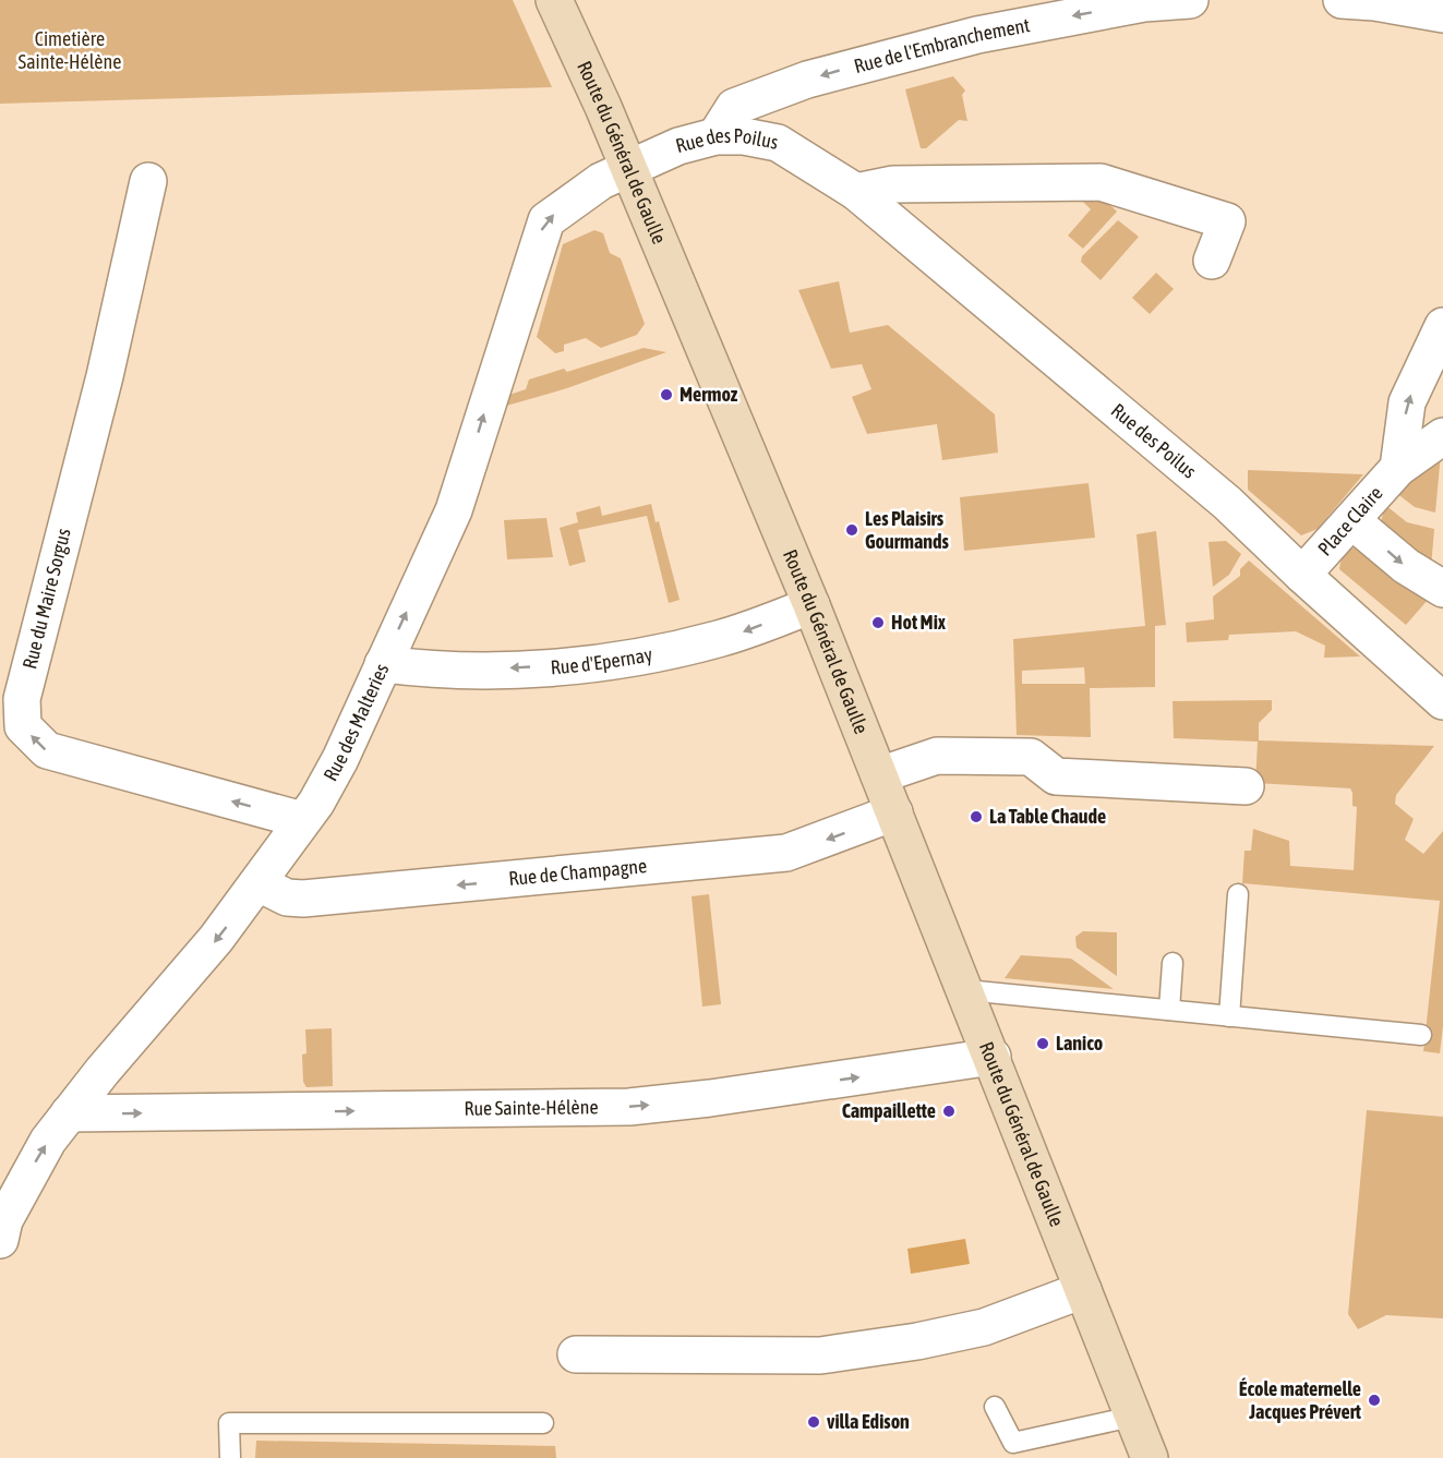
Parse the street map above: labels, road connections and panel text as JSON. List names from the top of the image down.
{
  "streets": {
    "main road": ["Route du Général de Gaulle"],
    "street": [
      "Rue de l'Embranchement",
      "Rue des Poilus",
      "Place Claire",
      "Rue du Maire Sorgus",
      "Rue d'Epernay",
      "Rue des Malteries",
      "Rue de Champagne",
      "Rue Sainte-Hélène"
    ]
  },
  "crossings": [
    ["Rue de l'Embranchement", "Rue des Poilus"],
    ["Rue des Poilus", "Route du Général de Gaulle"],
    ["Rue des Poilus", "Place Claire"],
    ["Rue des Poilus", "Rue des Malteries"],
    ["Route du Général de Gaulle", "Rue d'Epernay"],
    ["Route du Général de Gaulle", "Rue des Malteries"],
    ["Route du Général de Gaulle", "Rue de Champagne"],
    ["Route du Général de Gaulle", "Rue Sainte-Hélène"],
    ["Rue du Maire Sorgus", "Rue des Malteries"],
    ["Rue d'Epernay", "Rue des Malteries"],
    ["Rue des Malteries", "Rue de Champagne"],
    ["Rue des Malteries", "Rue Sainte-Hélène"]
  ],
  "one_way": ["Rue de l'Embranchement", "Rue d'Epernay", "Rue de Champagne"],
  "parks": ["Cimetière Sainte-Hélène"],
  "places": [
    "Mermoz",
    "Les Plaisirs Gourmands",
    "Hot Mix",
    "La Table Chaude",
    "Lanico",
    "Campaillette",
    "École maternelle Jacques Prévert",
    "villa Edison"
  ]
}
